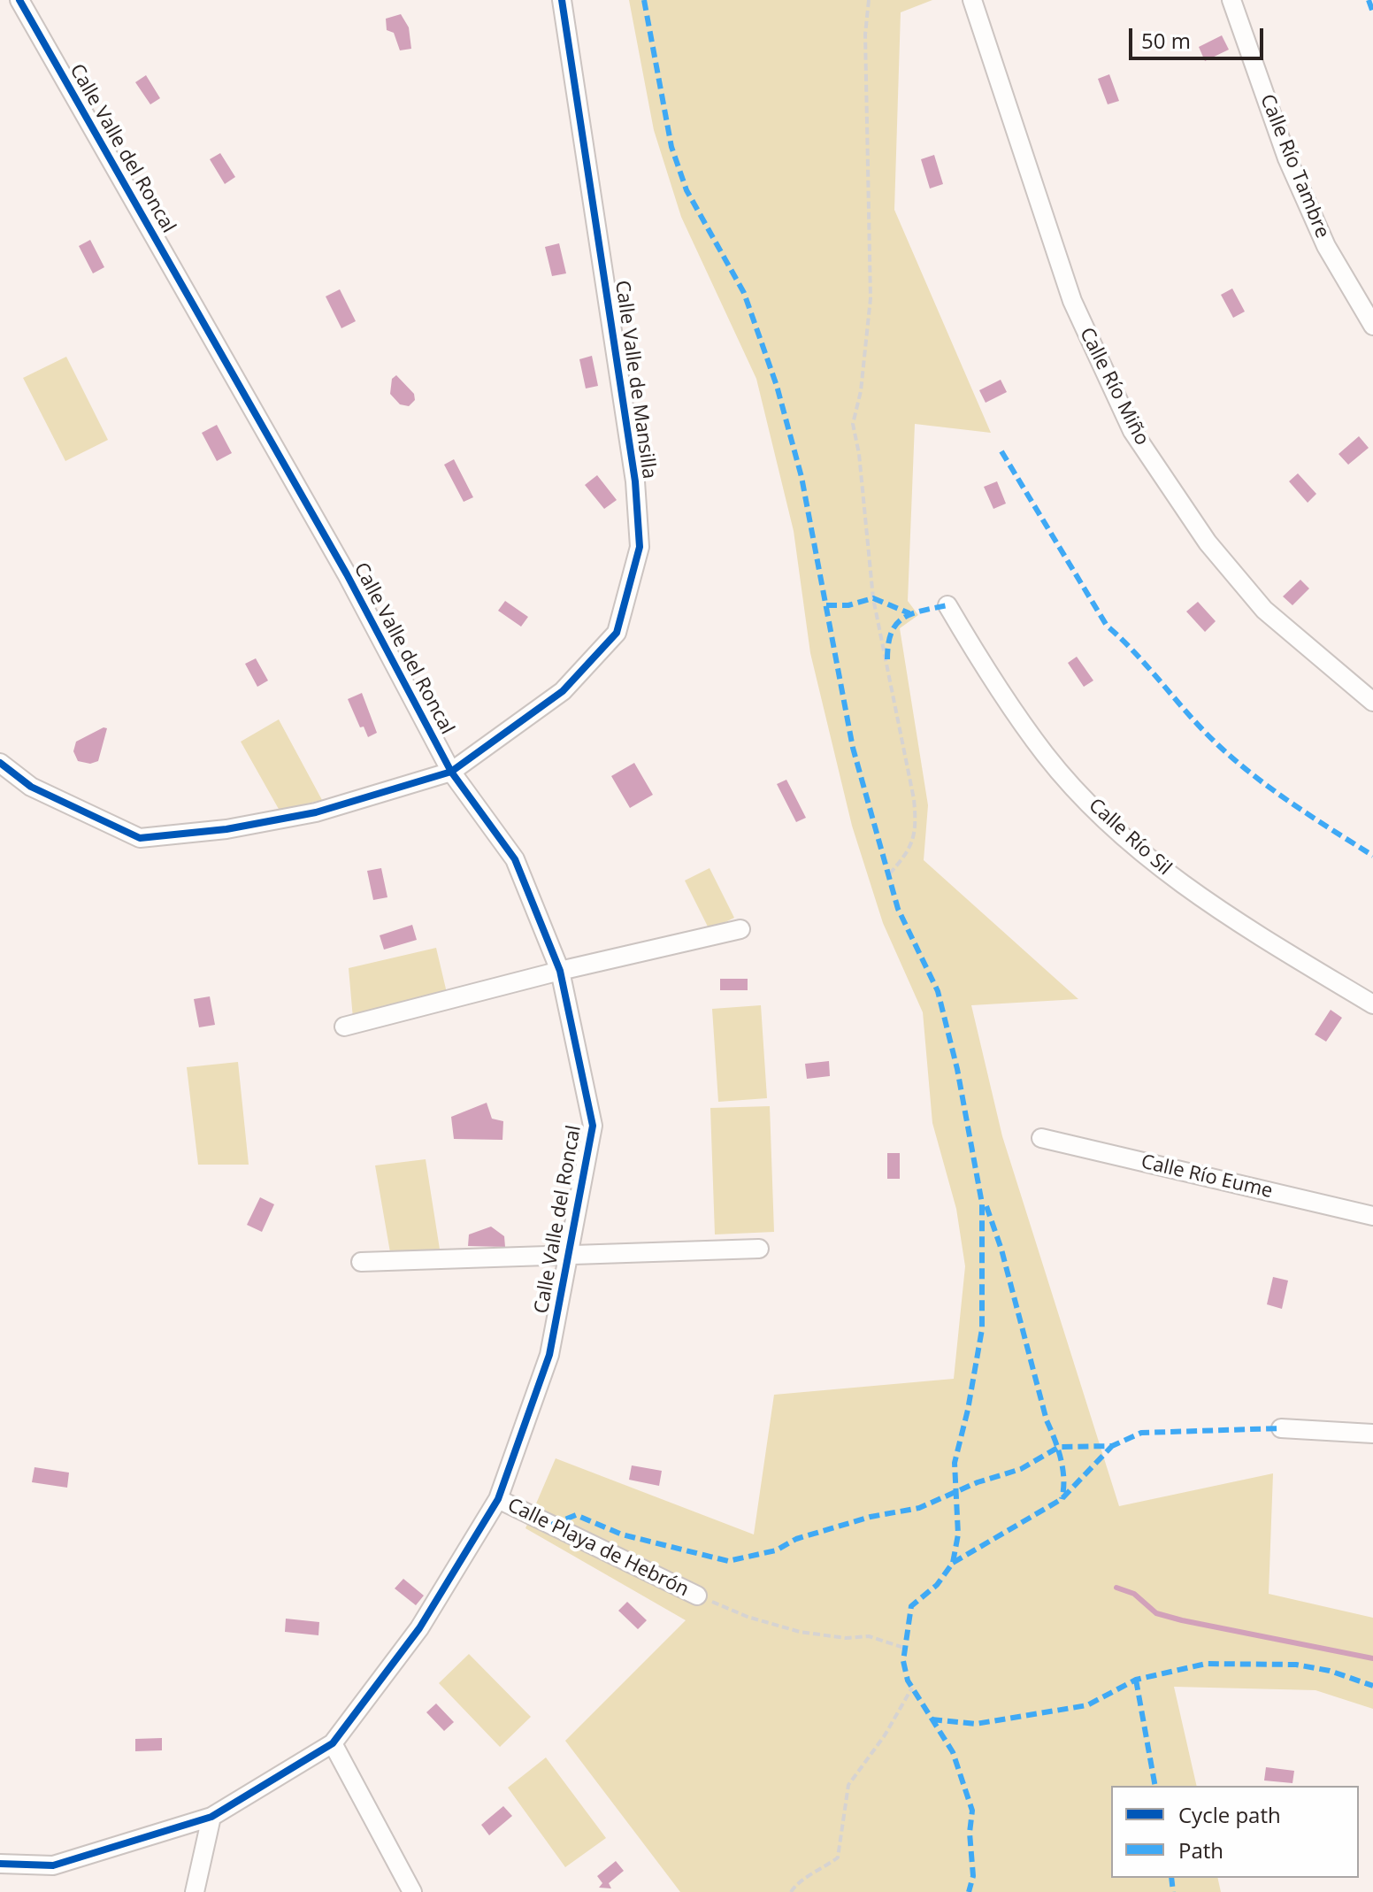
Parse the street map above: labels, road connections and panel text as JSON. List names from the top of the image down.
{
  "streets": {
    "street": [
      "Calle Valle del Roncal",
      "Calle Río Tambre",
      "Calle Valle de Mansilla",
      "Calle Río Miño",
      "Calle Río Sil",
      "Calle Río Eume",
      "Calle Playa de Hebrón"
    ]
  },
  "crossings": [
    ["Calle Valle del Roncal", "Calle Valle de Mansilla"],
    ["Calle Valle del Roncal", "Calle Playa de Hebrón"]
  ],
  "legend": ["Cycle path", "Path"],
  "scale_bar": "50 m"
}
